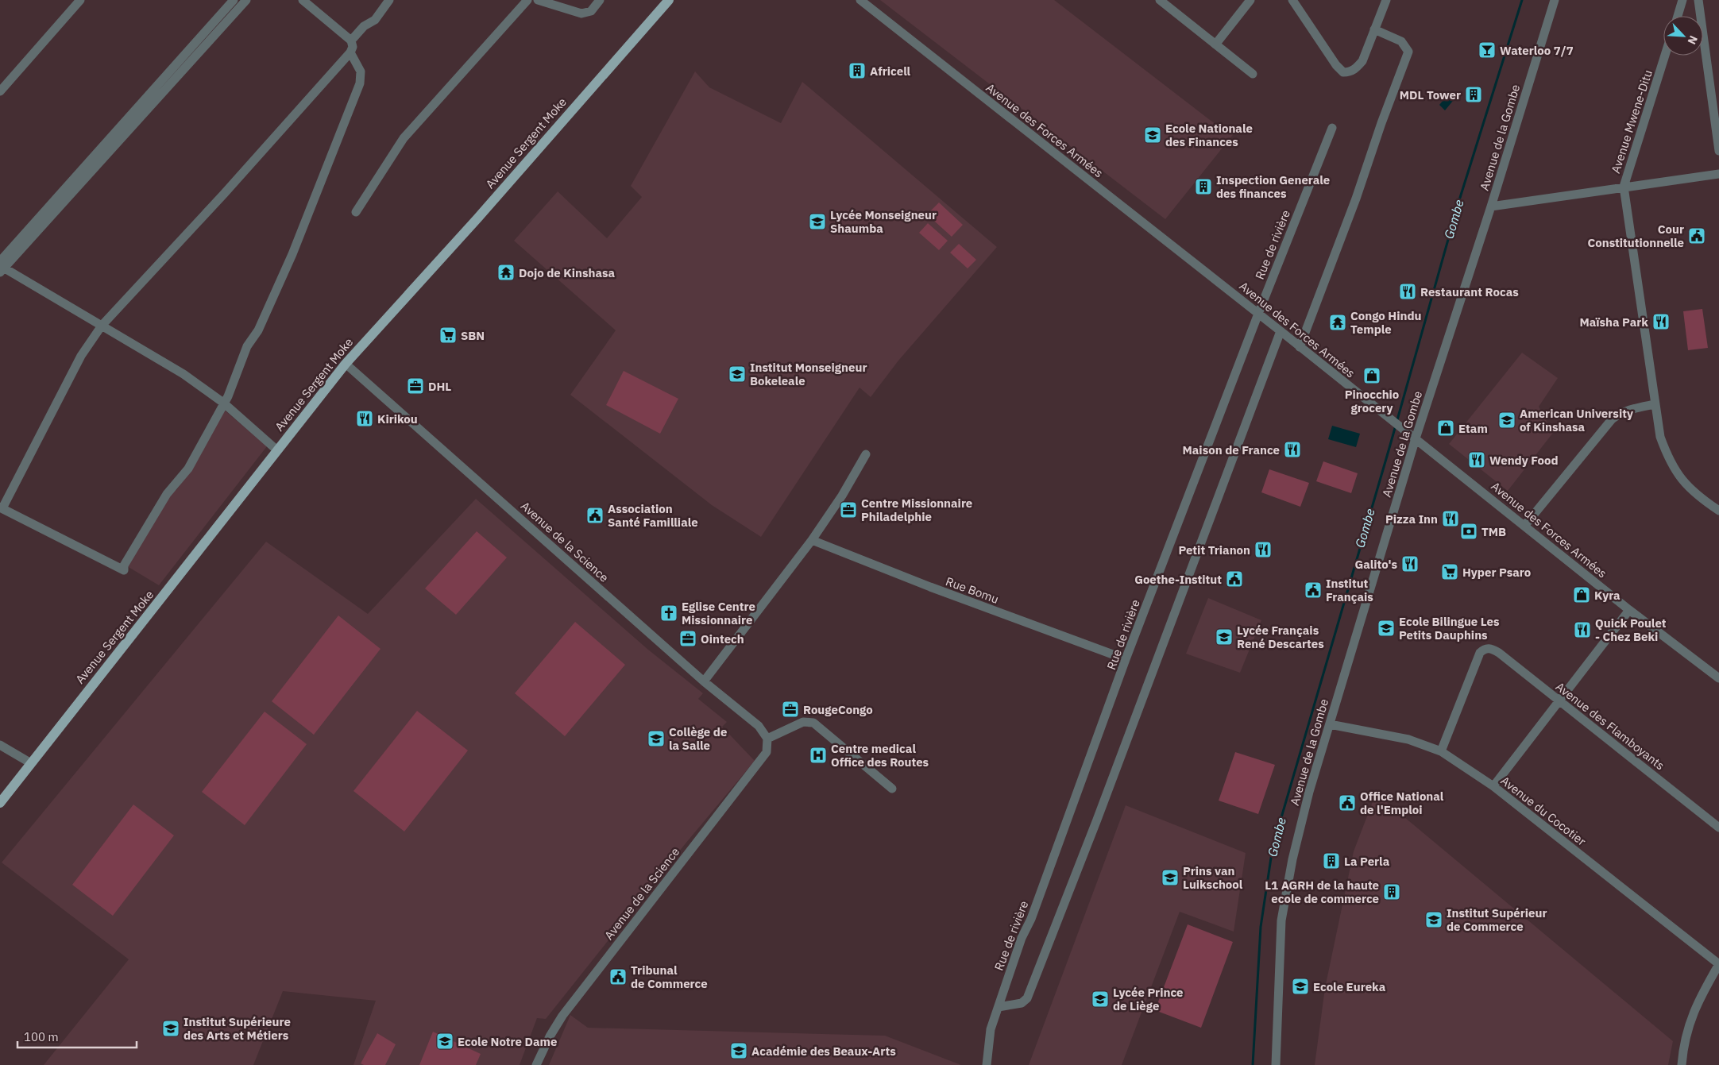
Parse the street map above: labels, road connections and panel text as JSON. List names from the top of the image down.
{
  "streets": {
    "main road": ["Avenue Sergent Moke"],
    "street": [
      "Avenue Mwene-Ditu",
      "Avenue des Forces Armées",
      "Avenue de la Gombe",
      "Rue de rivière",
      "Avenue de la Science",
      "Rue Bomu",
      "Avenue des Flamboyants",
      "Avenue du Cocotier"
    ]
  },
  "crossings": [
    ["Avenue des Forces Armées", "Avenue de la Gombe"],
    ["Avenue des Forces Armées", "Rue de rivière"],
    ["Avenue de la Gombe", "Avenue du Cocotier"],
    ["Avenue Sergent Moke", "Avenue de la Science"],
    ["Rue de rivière", "Rue Bomu"],
    ["Avenue des Flamboyants", "Avenue du Cocotier"]
  ],
  "water": ["Gombe"],
  "places": {
    "bar": ["Waterloo 7/7"],
    "building": [
      "Africell",
      "MDL Tower",
      "Inspection Generale des finances",
      "La Perla",
      "L1 AGRH de la haute ecole de commerce"
    ],
    "school or university": [
      "Ecole Nationale des Finances",
      "Lycée Monseigneur Shaumba",
      "Institut Monseigneur Bokeleale",
      "American University of Kinshasa",
      "Ecole Bilingue Les Petits Dauphins",
      "Lycée Français René Descartes",
      "Collège de la Salle",
      "Prins van Luikschool",
      "Institut Supérieur de Commerce",
      "Ecole Eureka",
      "Lycée Prince de Liège",
      "Institut Supérieure des Arts et Métiers",
      "Ecole Notre Dame",
      "Académie des Beaux-Arts"
    ],
    "public building": [
      "Cour Constitutionnelle",
      "Association Santé Familliale",
      "Goethe-Institut",
      "Institut Français",
      "Office National de l'Emploi",
      "Tribunal de Commerce"
    ],
    "temple": ["Dojo de Kinshasa", "Congo Hindu Temple"],
    "restaurant": [
      "Restaurant Rocas",
      "Maïsha Park",
      "Kirikou",
      "Maison de France",
      "Wendy Food",
      "Pizza Inn",
      "Petit Trianon",
      "Galito's",
      "Quick Poulet - Chez Beki"
    ],
    "supermarket": ["SBN", "Hyper Psaro"],
    "shop": ["Pinocchio grocery", "Etam", "Kyra"],
    "office": [
      "DHL",
      "Centre Missionnaire Philadelphie",
      "Ointech",
      "RougeCongo"
    ],
    "bank": ["TMB"],
    "church": ["Eglise Centre Missionnaire"],
    "hospital": ["Centre medical Office des Routes"]
  },
  "scale_bar": "100 m",
  "north": "bottom right"
}
